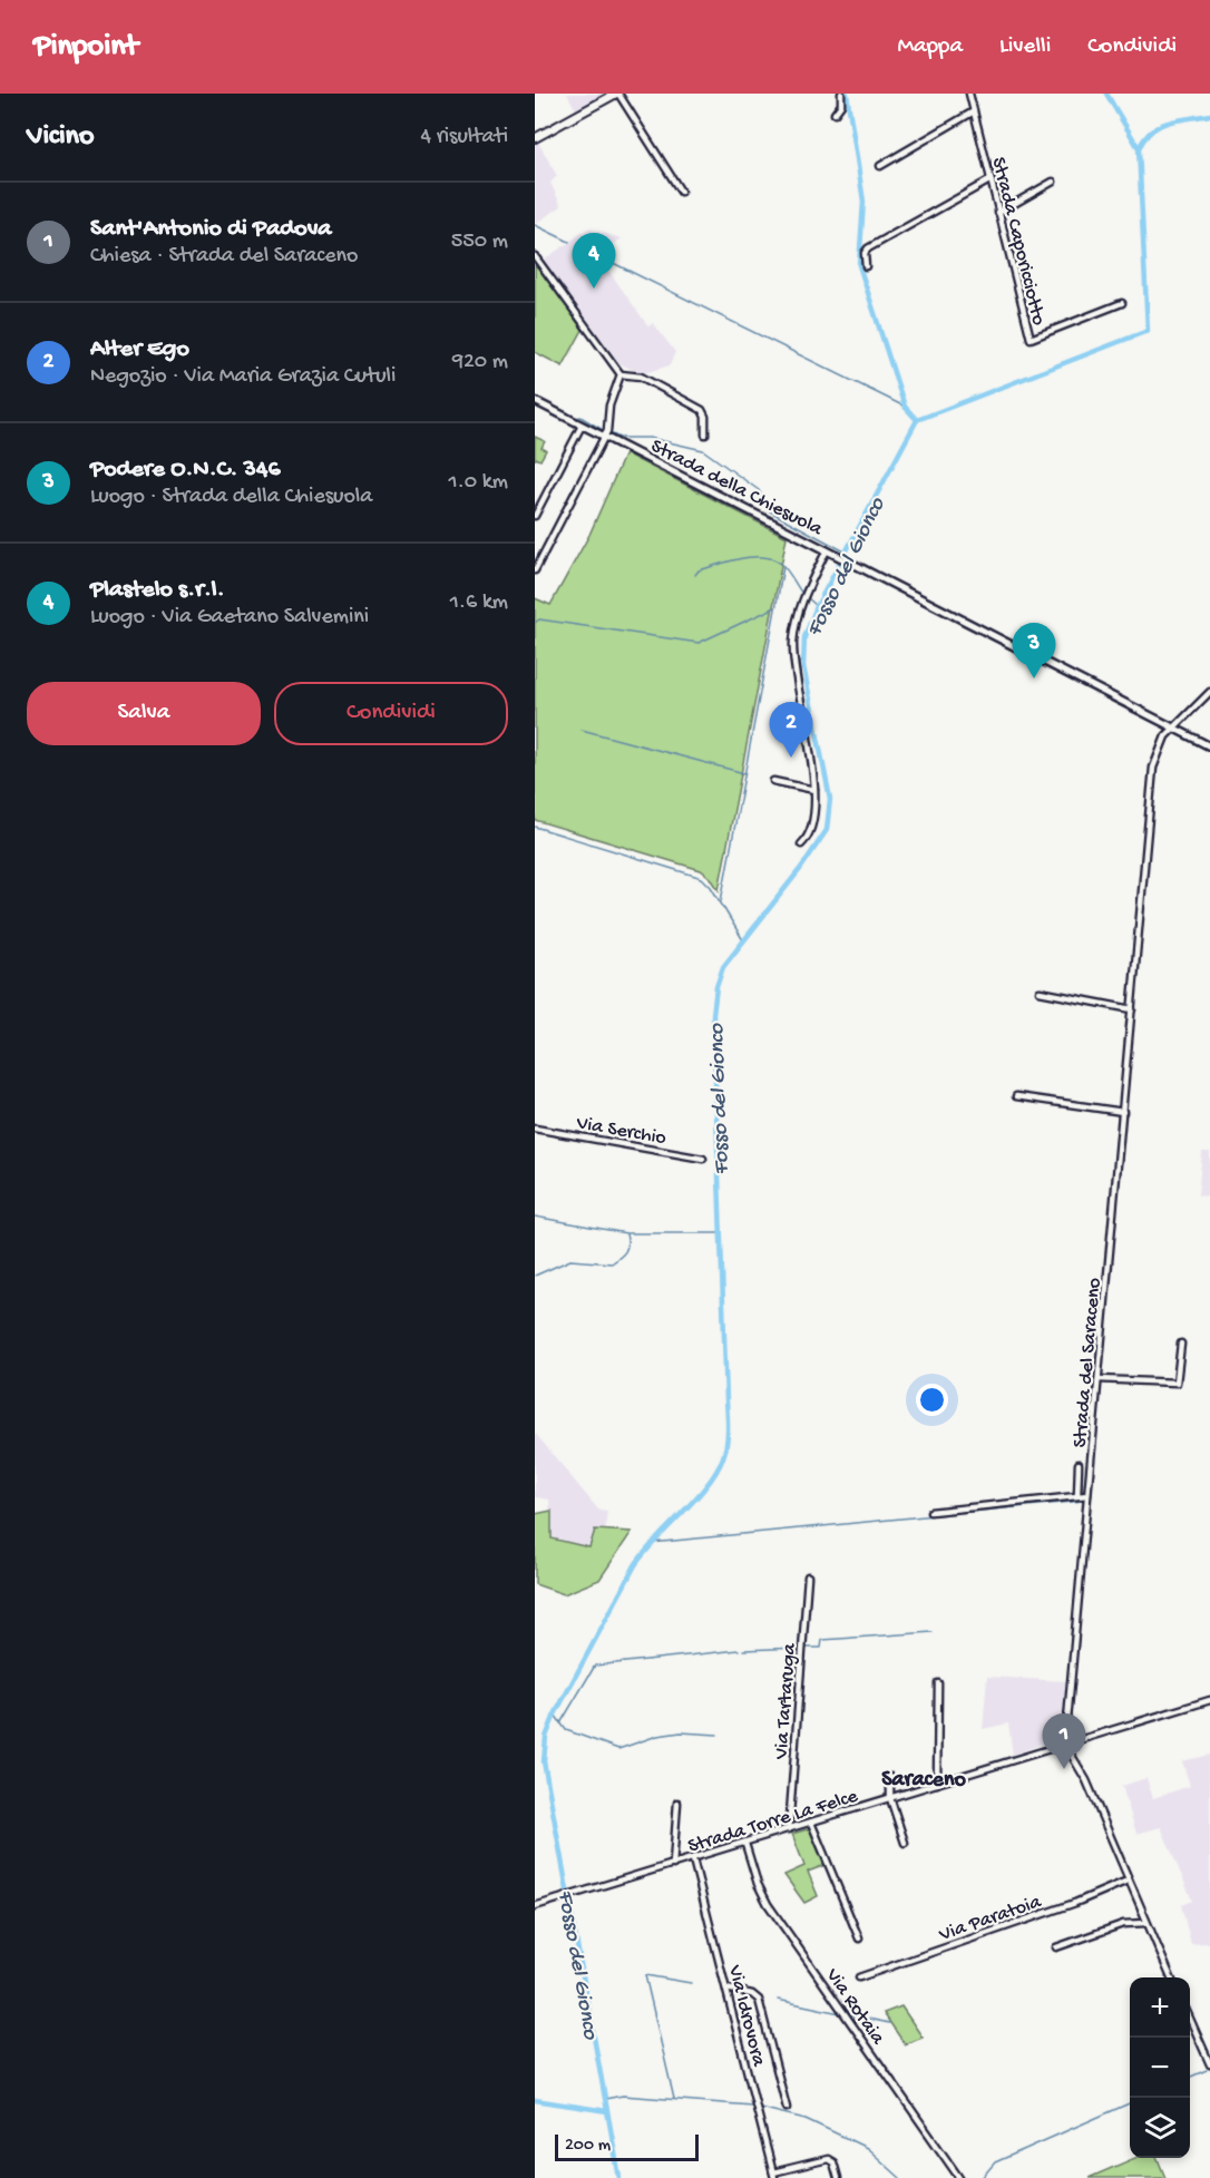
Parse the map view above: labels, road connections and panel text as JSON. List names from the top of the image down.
{
  "streets": {
    "street": [
      "Strada Caporicciotto",
      "Strada della Chiesuola",
      "Via Serchio",
      "Strada del Saraceno",
      "Via Tartaruga",
      "Strada Torre La Felce",
      "Via Paratoia",
      "Via Rotaia",
      "Via Idrovora"
    ]
  },
  "crossings": [
    ["Strada della Chiesuola", "Strada del Saraceno"],
    ["Strada del Saraceno", "Strada Torre La Felce"],
    ["Via Tartaruga", "Strada Torre La Felce"],
    ["Strada Torre La Felce", "Via Rotaia"],
    ["Strada Torre La Felce", "Via Idrovora"]
  ],
  "districts": ["Saraceno"],
  "water": ["Fosso del Gionco"],
  "scale_bar": "200 m",
  "page": {
    "header": "Pinpoint",
    "nav": ["Mappa", "Livelli", "Condividi"],
    "heading": ["Vicino", "4 risultati"],
    "list": [
      {
        "mark": "1",
        "name": "Sant'Antonio di Padova",
        "note": "Chiesa · Strada del Saraceno",
        "value": "550 m"
      },
      {
        "mark": "2",
        "name": "Alter Ego",
        "note": "Negozio · Via Maria Grazia Cutuli",
        "value": "920 m"
      },
      {
        "mark": "3",
        "name": "Podere O.N.C. 346",
        "note": "Luogo · Strada della Chiesuola",
        "value": "1.0 km"
      },
      {
        "mark": "4",
        "name": "Plastelo s.r.l.",
        "note": "Luogo · Via Gaetano Salvemini",
        "value": "1.6 km"
      }
    ],
    "pins": [
      "4",
      "3",
      "2",
      "1"
    ],
    "buttons": ["Salva", "Condividi"],
    "map_buttons": ["+", "−"],
    "scale": "200 m"
  }
}
